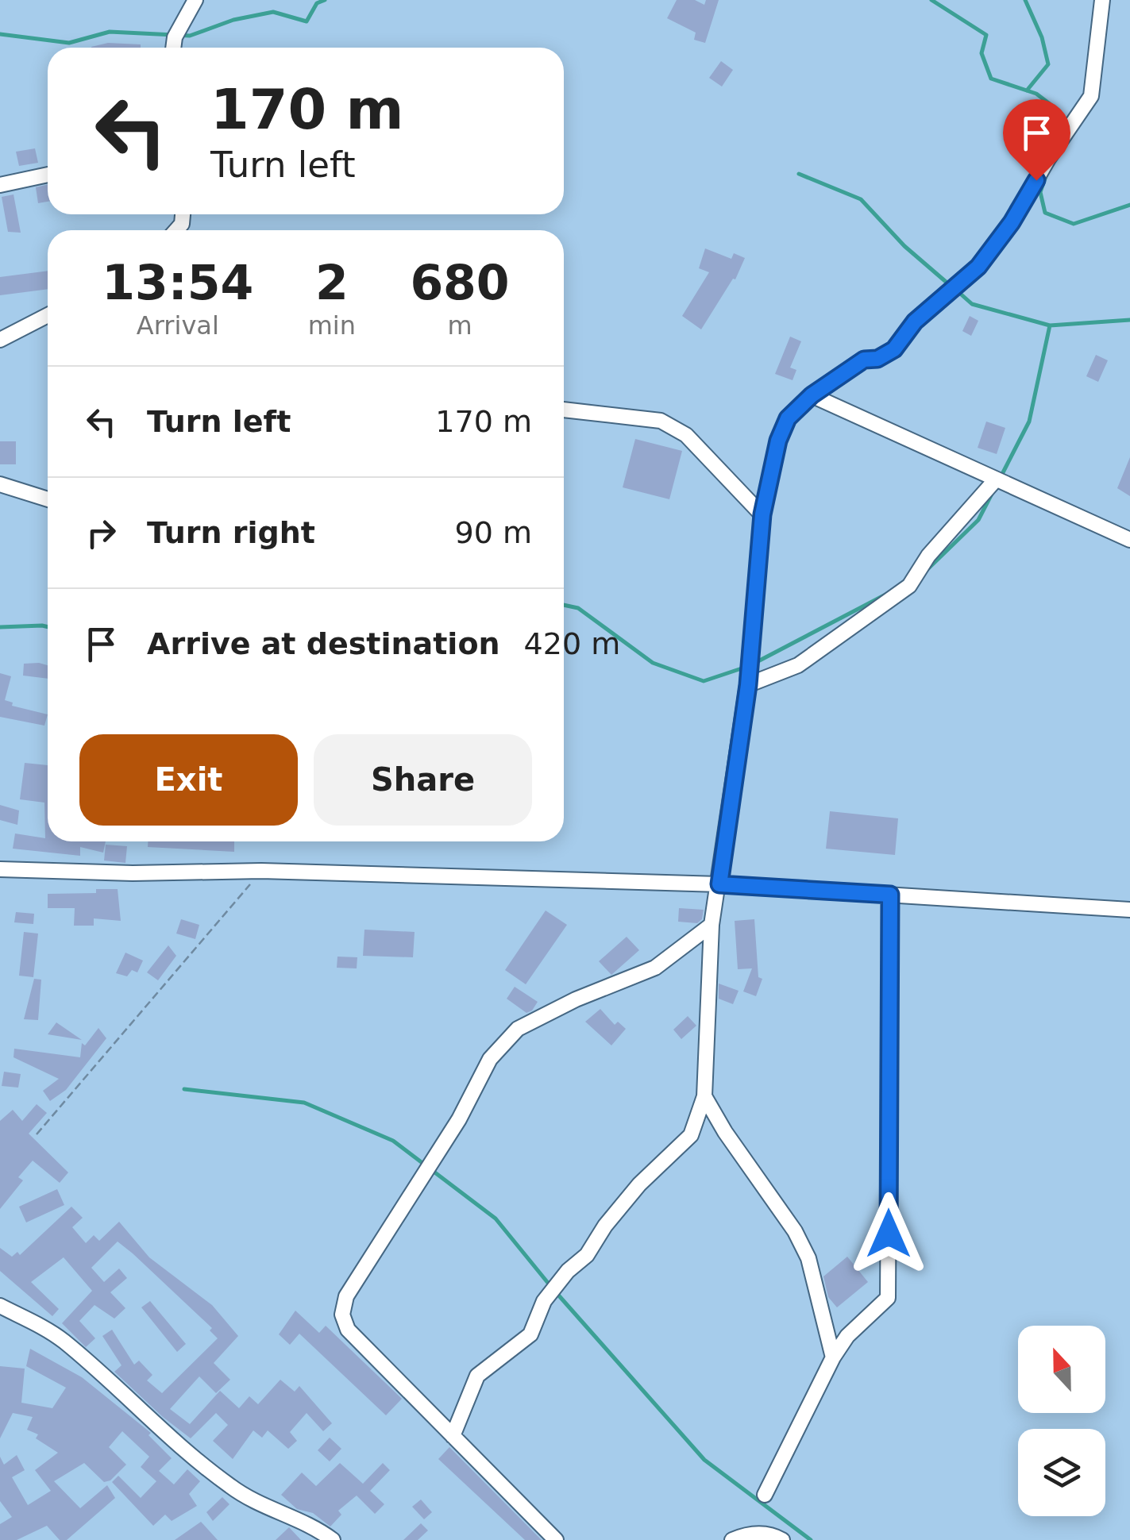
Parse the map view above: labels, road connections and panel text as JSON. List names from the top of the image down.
{
  "north": "top",
  "page": {
    "turn": ["170 m", "Turn left"],
    "eta": [
      "13:54",
      "Arrival",
      "2",
      "min",
      "680",
      "m"
    ],
    "list": [
      {
        "name": "Turn left",
        "value": "170 m"
      },
      {
        "name": "Turn right",
        "value": "90 m"
      },
      {
        "name": "Arrive at destination",
        "value": "420 m"
      }
    ],
    "buttons": ["Exit", "Share"]
  }
}
